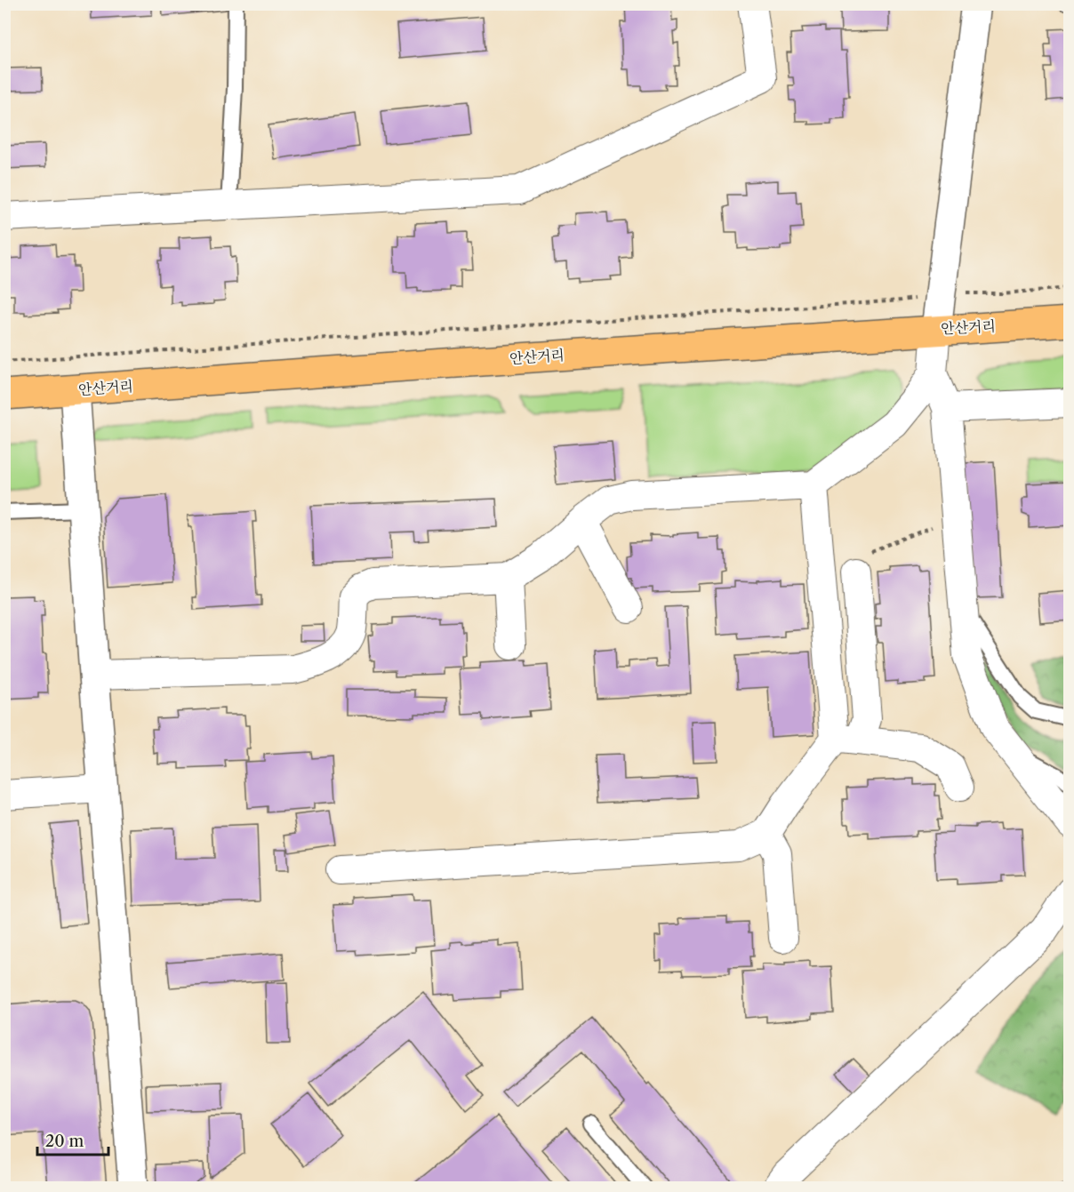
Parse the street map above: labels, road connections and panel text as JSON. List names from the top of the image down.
{
  "streets": {
    "main road": ["안산거리"]
  },
  "scale_bar": "20 m"
}
